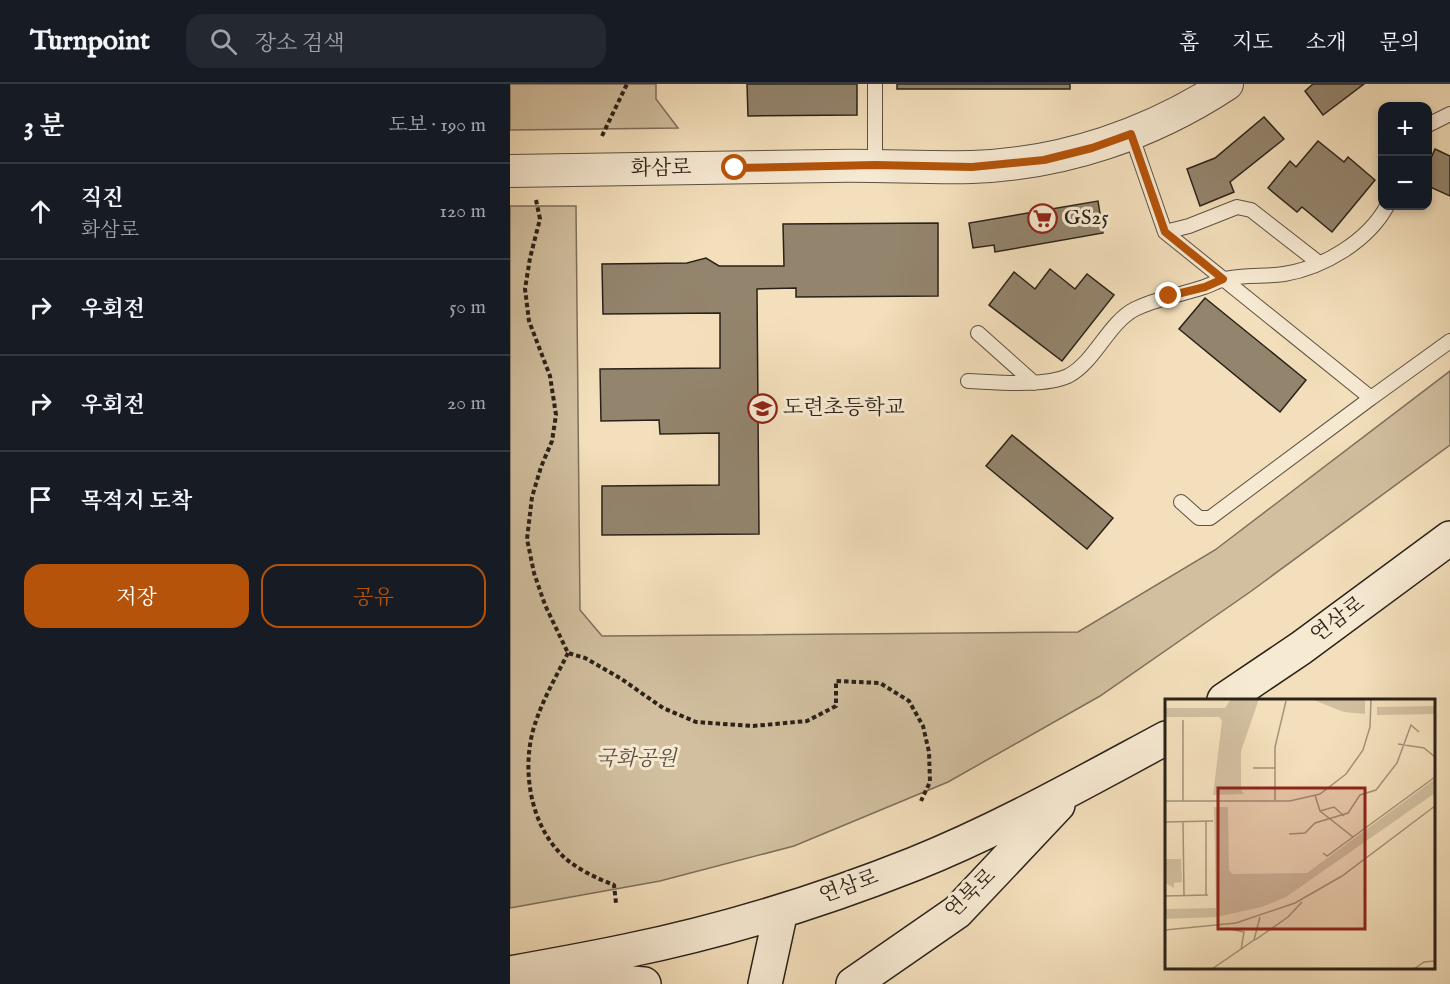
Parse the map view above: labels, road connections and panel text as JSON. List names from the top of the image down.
{
  "streets": {
    "main road": ["연삼로", "연북로"],
    "street": ["화삼로"]
  },
  "crossings": [
    ["연삼로", "연북로"]
  ],
  "parks": ["국화공원"],
  "places": {
    "supermarket": ["GS25"],
    "school or university": ["도련초등학교"]
  },
  "page": {
    "header": "Turnpoint",
    "search": "장소 검색",
    "nav": [
      "홈",
      "지도",
      "소개",
      "문의"
    ],
    "heading": ["3 분", "도보 · 190 m"],
    "map_buttons": ["+", "−"],
    "list": [
      ["직진", "화삼로", "120 m"],
      ["우회전", "50 m"],
      ["우회전", "20 m"],
      "목적지 도착"
    ],
    "buttons": ["저장", "공유"]
  }
}
